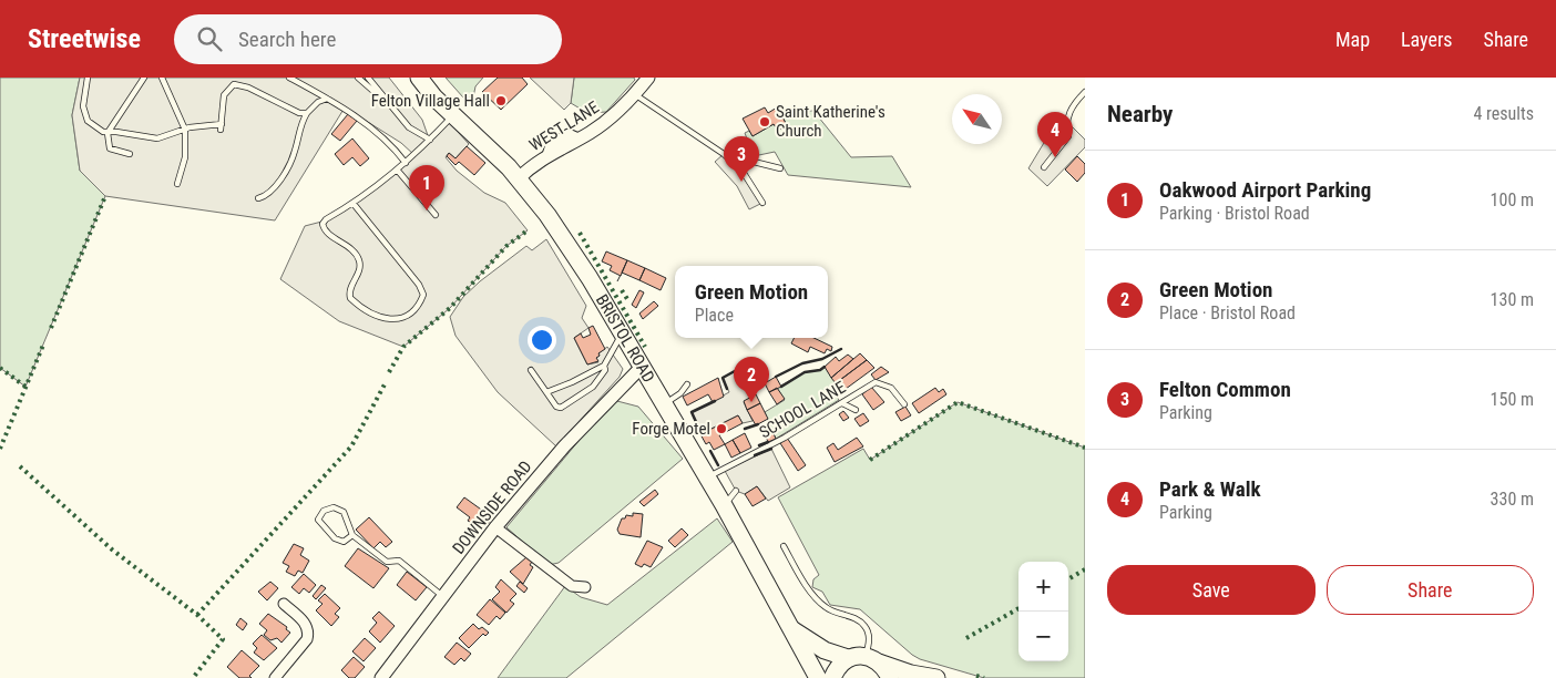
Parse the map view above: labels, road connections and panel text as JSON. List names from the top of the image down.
{
  "streets": {
    "highway": ["BRISTOL ROAD"],
    "street": ["WEST LANE", "DOWNSIDE ROAD"],
    "lane": ["SCHOOL LANE"]
  },
  "crossings": [
    ["WEST LANE", "BRISTOL ROAD"],
    ["BRISTOL ROAD", "SCHOOL LANE"],
    ["BRISTOL ROAD", "DOWNSIDE ROAD"]
  ],
  "places": ["Felton Village Hall", "Saint Katherine's Church", "Forge Motel"],
  "north": "top left",
  "page": {
    "header": "Streetwise",
    "search": "Search here",
    "nav": ["Map", "Layers", "Share"],
    "heading": ["Nearby", "4 results"],
    "pins": [
      "4",
      "3",
      "1",
      "2"
    ],
    "list": [
      {
        "mark": "1",
        "name": "Oakwood Airport Parking",
        "note": "Parking · Bristol Road",
        "value": "100 m"
      },
      {
        "mark": "2",
        "name": "Green Motion",
        "note": "Place · Bristol Road",
        "value": "130 m"
      },
      {
        "mark": "3",
        "name": "Felton Common",
        "note": "Parking",
        "value": "150 m"
      },
      {
        "mark": "4",
        "name": "Park & Walk",
        "note": "Parking",
        "value": "330 m"
      }
    ],
    "popup": ["Green Motion", "Place"],
    "buttons": ["Save", "Share"],
    "map_buttons": ["+", "−"]
  }
}
